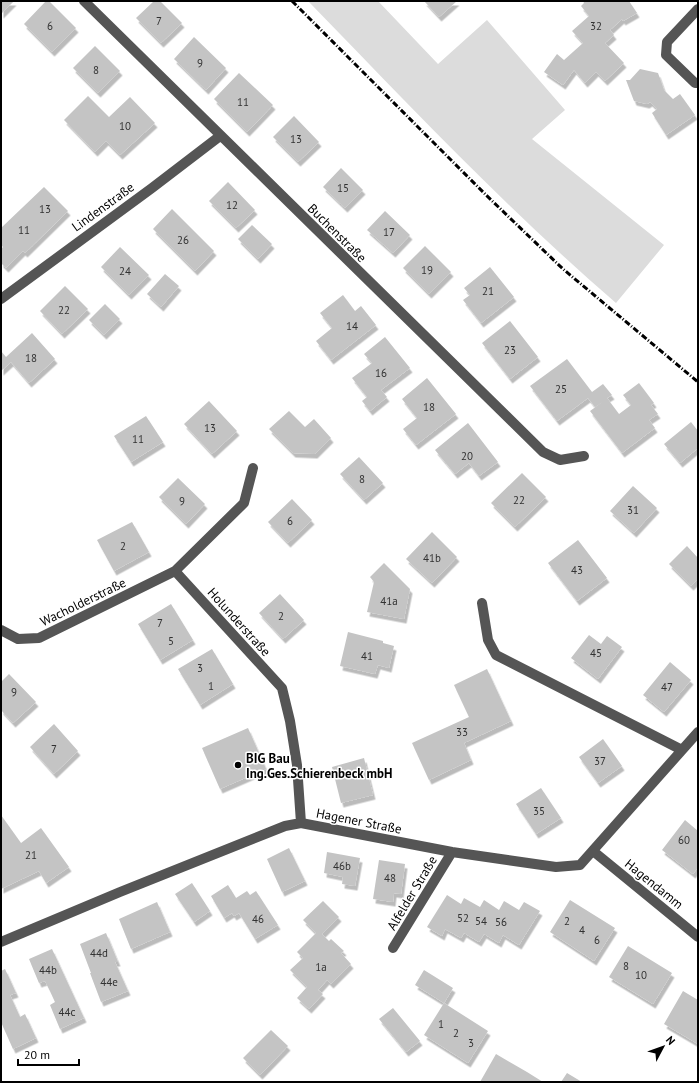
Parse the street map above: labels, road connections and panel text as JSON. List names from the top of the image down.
{
  "streets": {
    "street": [
      "Lindenstraße",
      "Buchenstraße",
      "Wacholderstraße",
      "Holunderstraße",
      "Hagener Straße",
      "Hagendamm",
      "Alfelder Straße"
    ]
  },
  "crossings": [
    ["Lindenstraße", "Buchenstraße"],
    ["Wacholderstraße", "Holunderstraße"],
    ["Holunderstraße", "Hagener Straße"],
    ["Hagener Straße", "Hagendamm"],
    ["Hagener Straße", "Alfelder Straße"]
  ],
  "places": ["BIG Bau Ing.Ges.Schierenbeck mbH"],
  "house_numbers": [
    "7",
    "6",
    "32",
    "9",
    "8",
    "11",
    "10",
    "13",
    "15",
    "12",
    "13",
    "11",
    "17",
    "26",
    "19",
    "24",
    "21",
    "22",
    "14",
    "23",
    "18",
    "16",
    "25",
    "18",
    "13",
    "11",
    "20",
    "8",
    "22",
    "9",
    "31",
    "6",
    "2",
    "41b",
    "43",
    "41a",
    "2",
    "7",
    "5",
    "45",
    "41",
    "3",
    "1",
    "47",
    "9",
    "33",
    "7",
    "37",
    "35",
    "60",
    "21",
    "46b",
    "48",
    "52",
    "46",
    "54",
    "2",
    "56",
    "4",
    "6",
    "44d",
    "8",
    "1a",
    "44b",
    "10",
    "44e",
    "44c",
    "1",
    "2",
    "3"
  ],
  "scale_bar": "20 m",
  "north": "top right"
}
